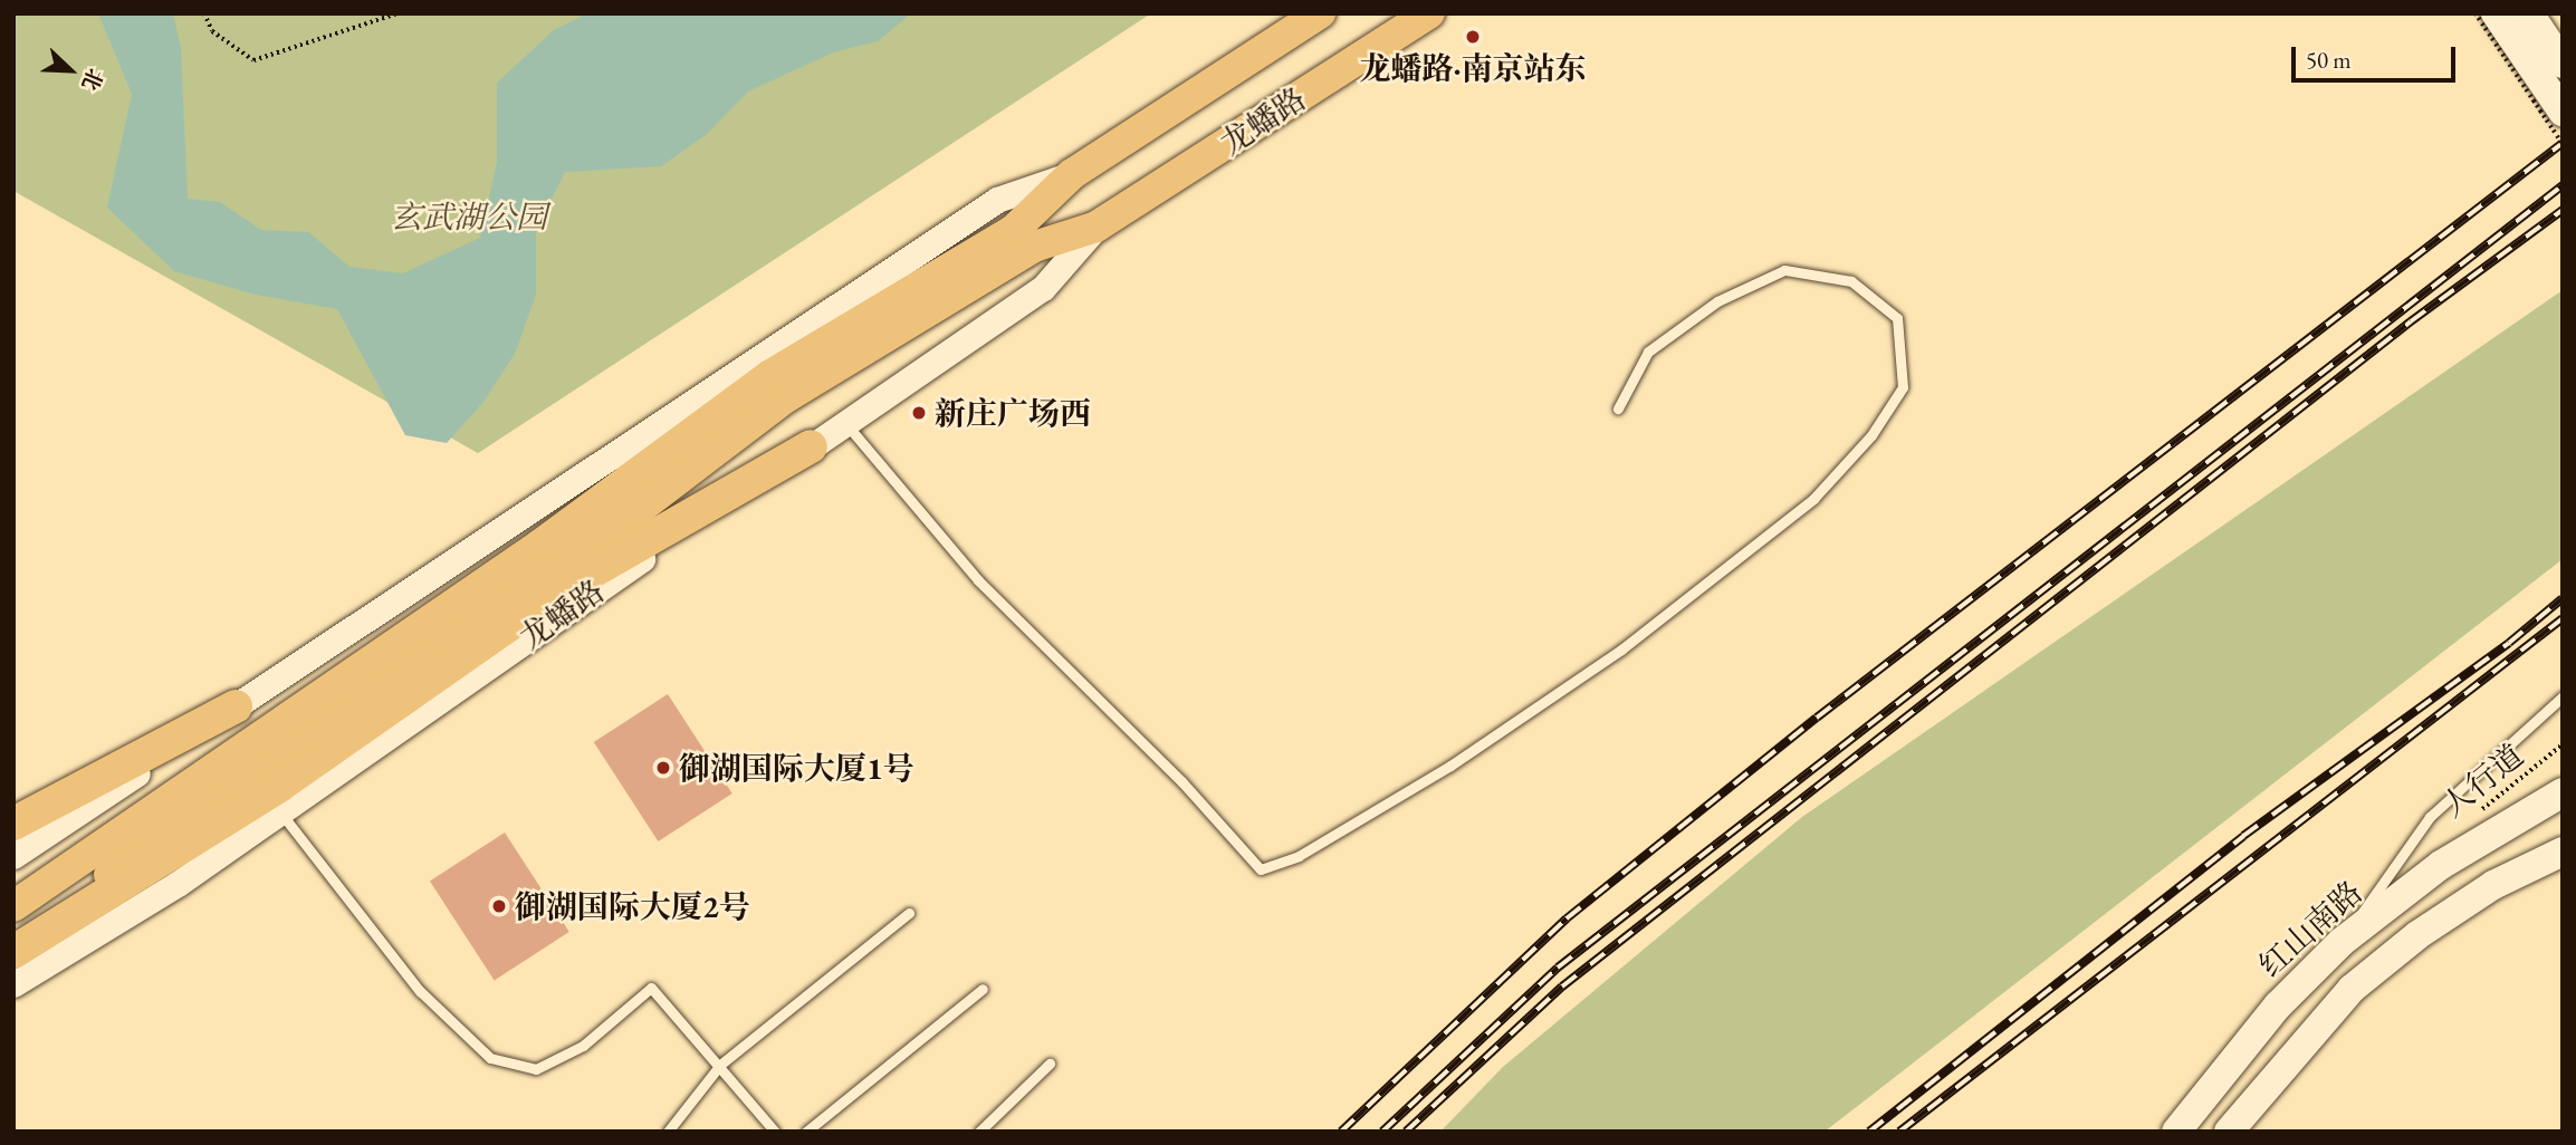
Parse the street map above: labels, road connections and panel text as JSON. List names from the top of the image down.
{
  "streets": {
    "main road": ["龙蟠路", "红山南路"],
    "path": ["人行道"]
  },
  "parks": ["玄武湖公园"],
  "places": [
    "龙蟠路·南京站东",
    "新庄广场西",
    "御湖国际大厦1号",
    "御湖国际大厦2号"
  ],
  "scale_bar": "50 m",
  "north": "bottom right"
}
